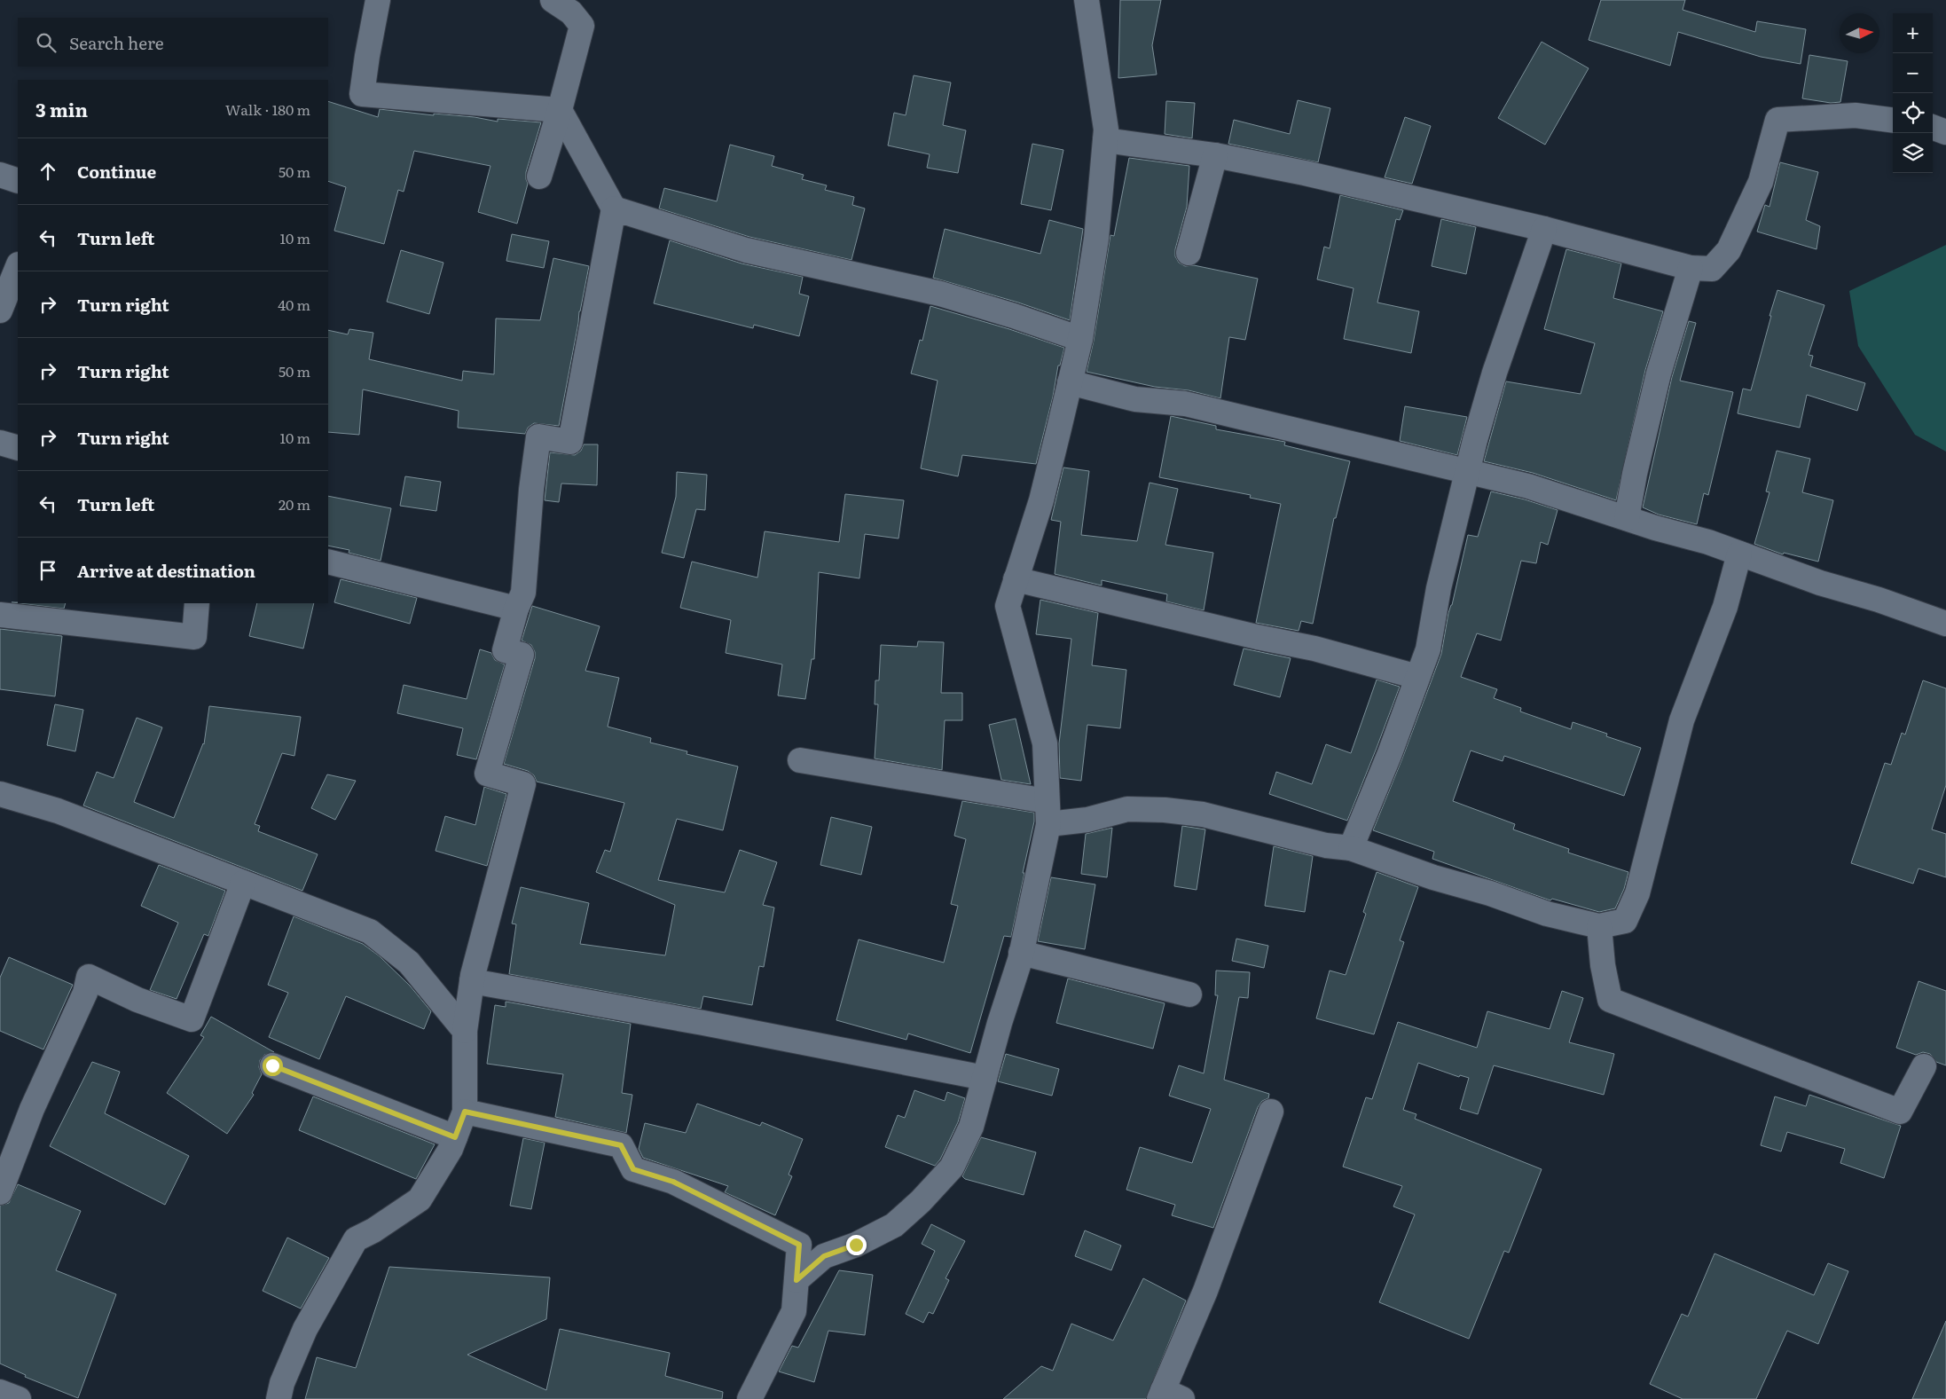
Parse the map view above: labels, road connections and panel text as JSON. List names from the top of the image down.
{
  "north": "right",
  "page": {
    "map_buttons": ["+", "−"],
    "search": "Search here",
    "heading": ["3 min", "Walk · 180 m"],
    "list": [
      ["Continue", "50 m"],
      ["Turn left", "10 m"],
      ["Turn right", "40 m"],
      ["Turn right", "50 m"],
      ["Turn right", "10 m"],
      ["Turn left", "20 m"],
      "Arrive at destination"
    ]
  }
}
